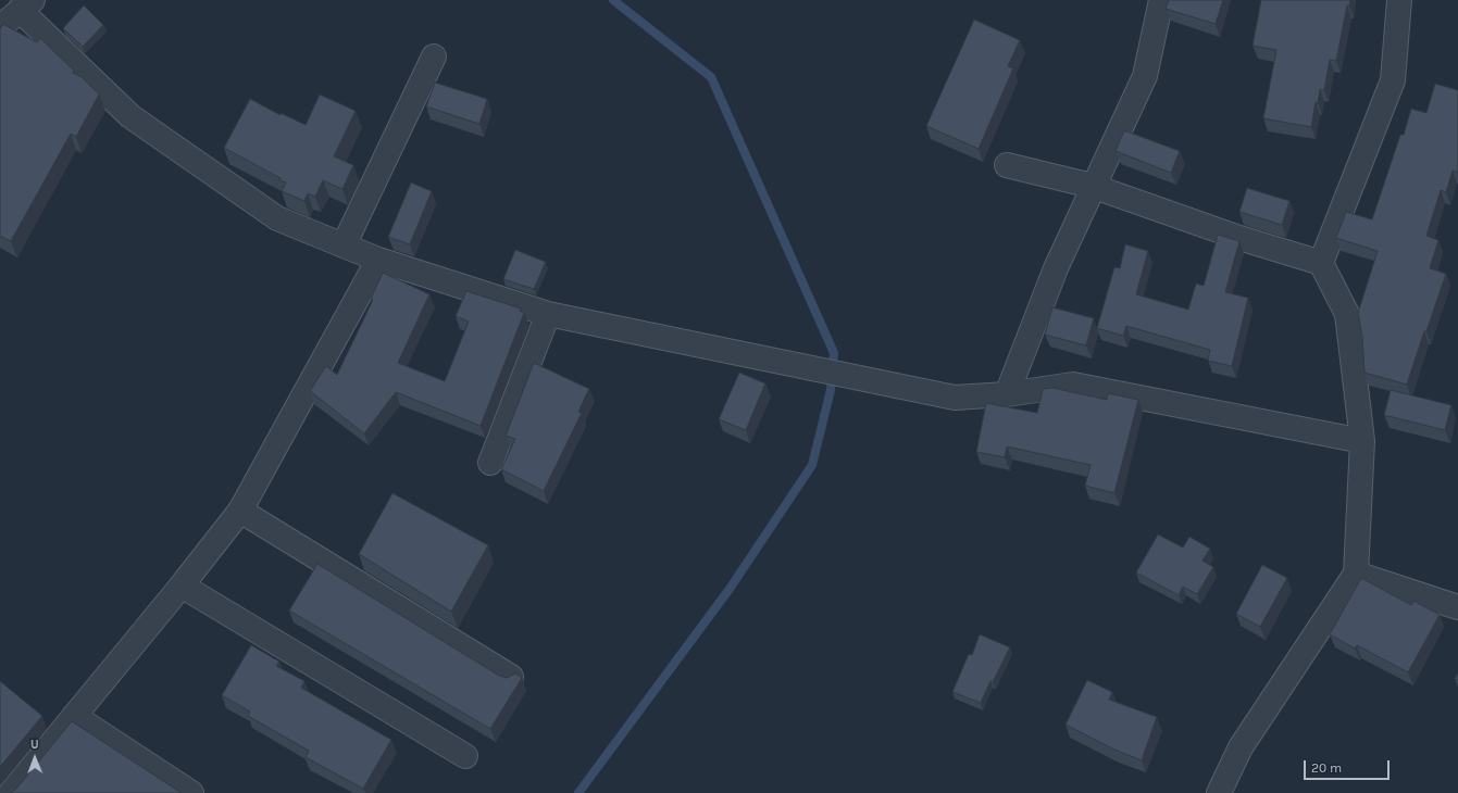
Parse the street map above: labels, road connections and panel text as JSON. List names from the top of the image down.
{
  "scale_bar": "20 m",
  "north": "top"
}
